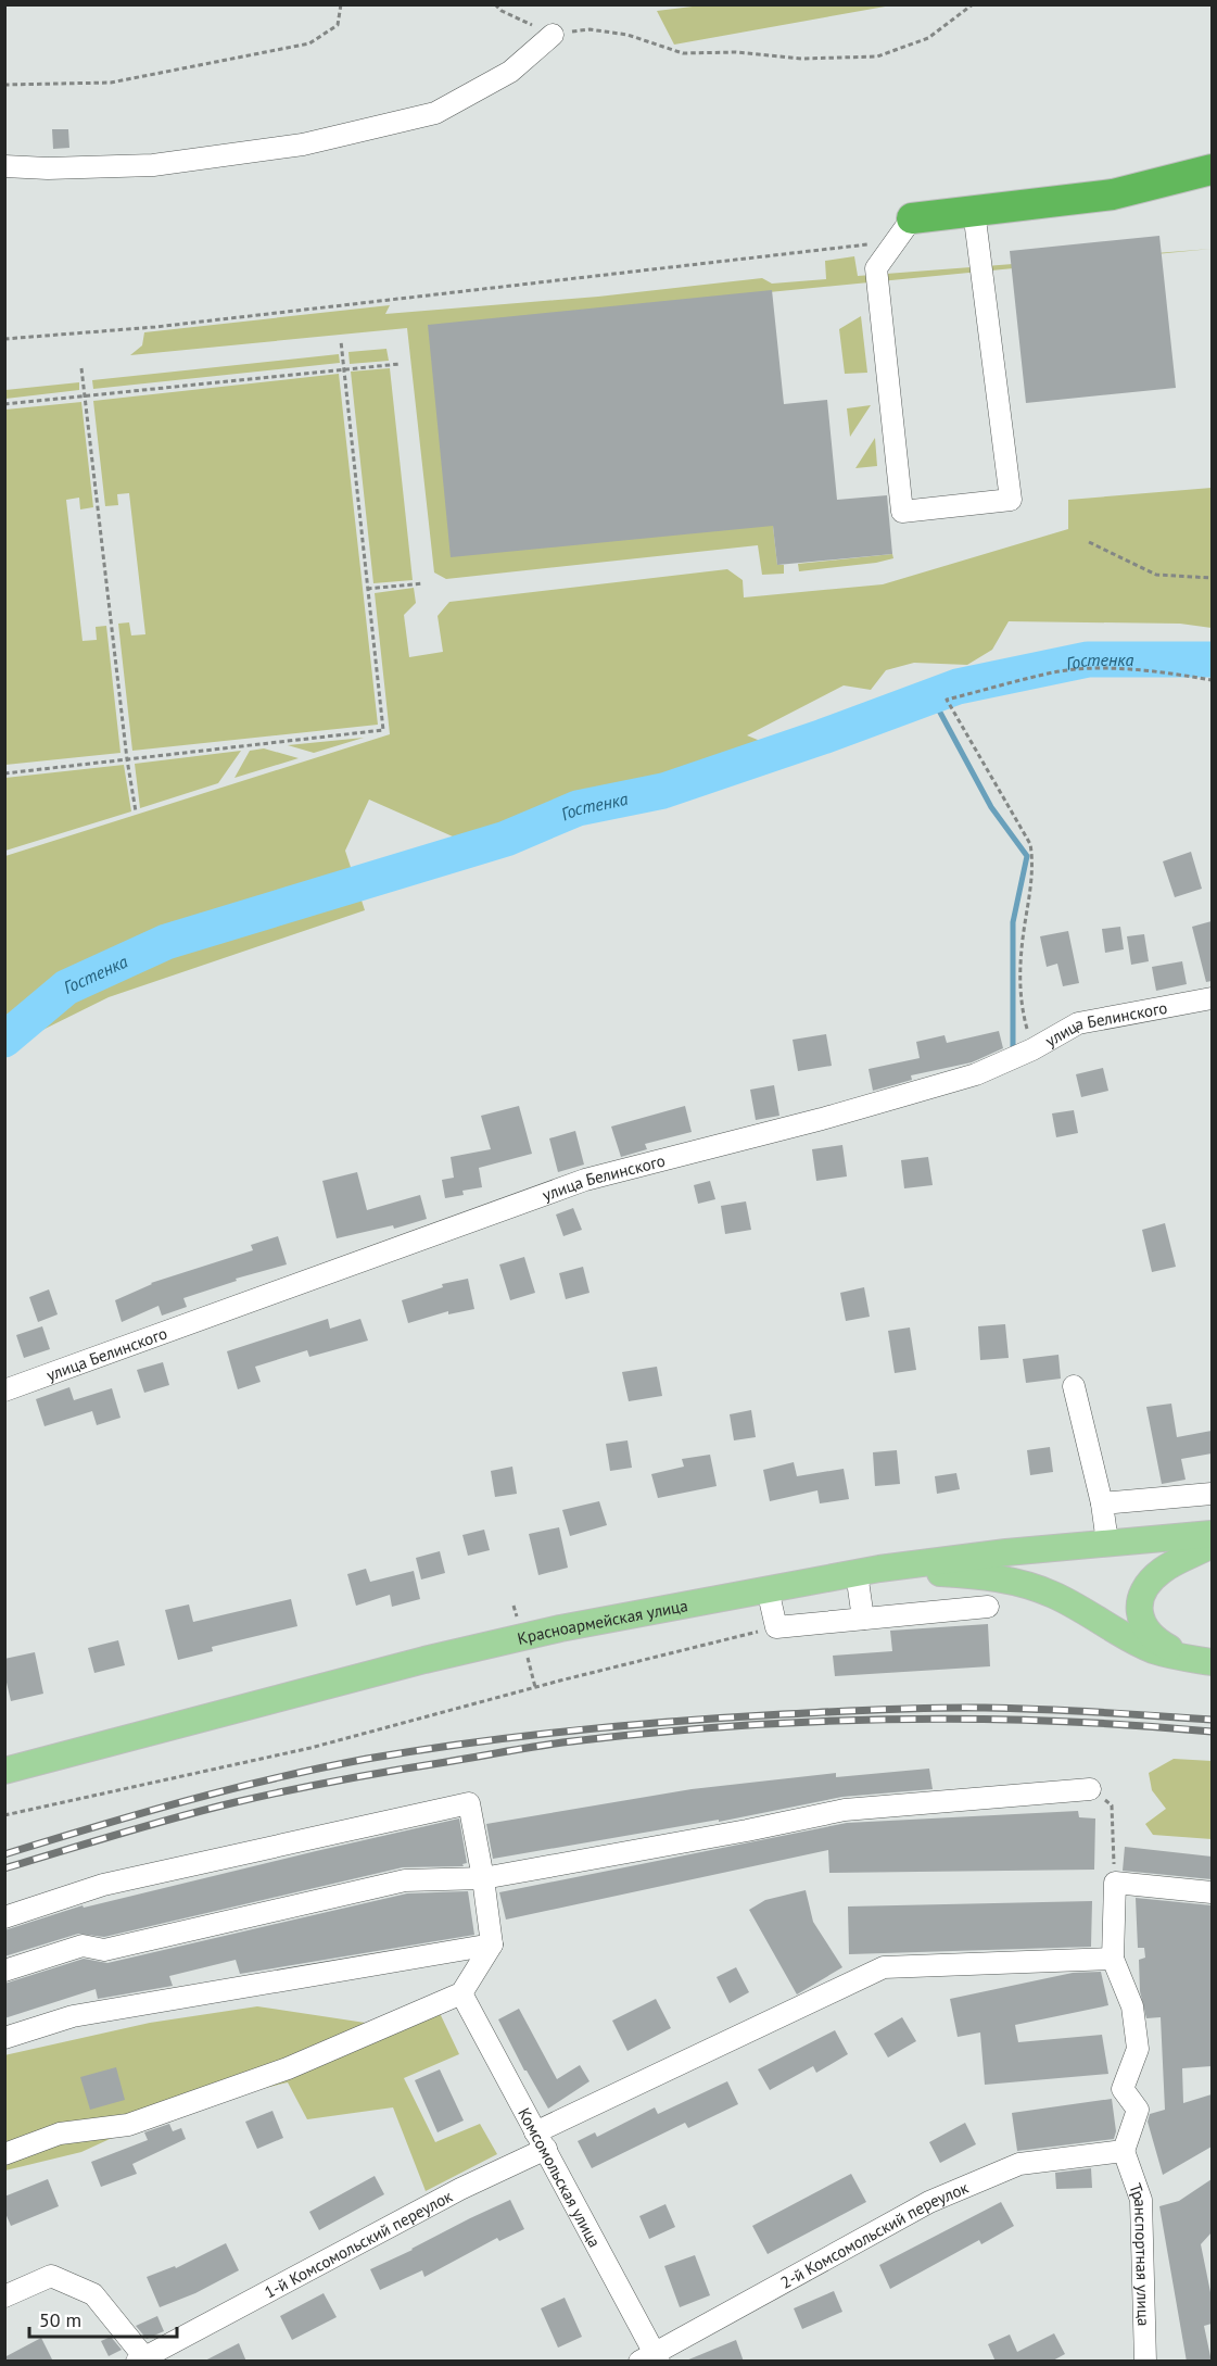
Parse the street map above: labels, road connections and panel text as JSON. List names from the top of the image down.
{
  "streets": {
    "main road": ["Красноармейская улица"],
    "street": [
      "улица Белинского",
      "Комсомольская улица",
      "2-й Комсомольский переулок",
      "1-й Комсомольский переулок",
      "Транспортная улица"
    ]
  },
  "crossings": [
    ["Комсомольская улица", "2-й Комсомольский переулок"],
    ["Комсомольская улица", "1-й Комсомольский переулок"],
    ["2-й Комсомольский переулок", "Транспортная улица"]
  ],
  "water": ["Гостенка"],
  "scale_bar": "50 m"
}
